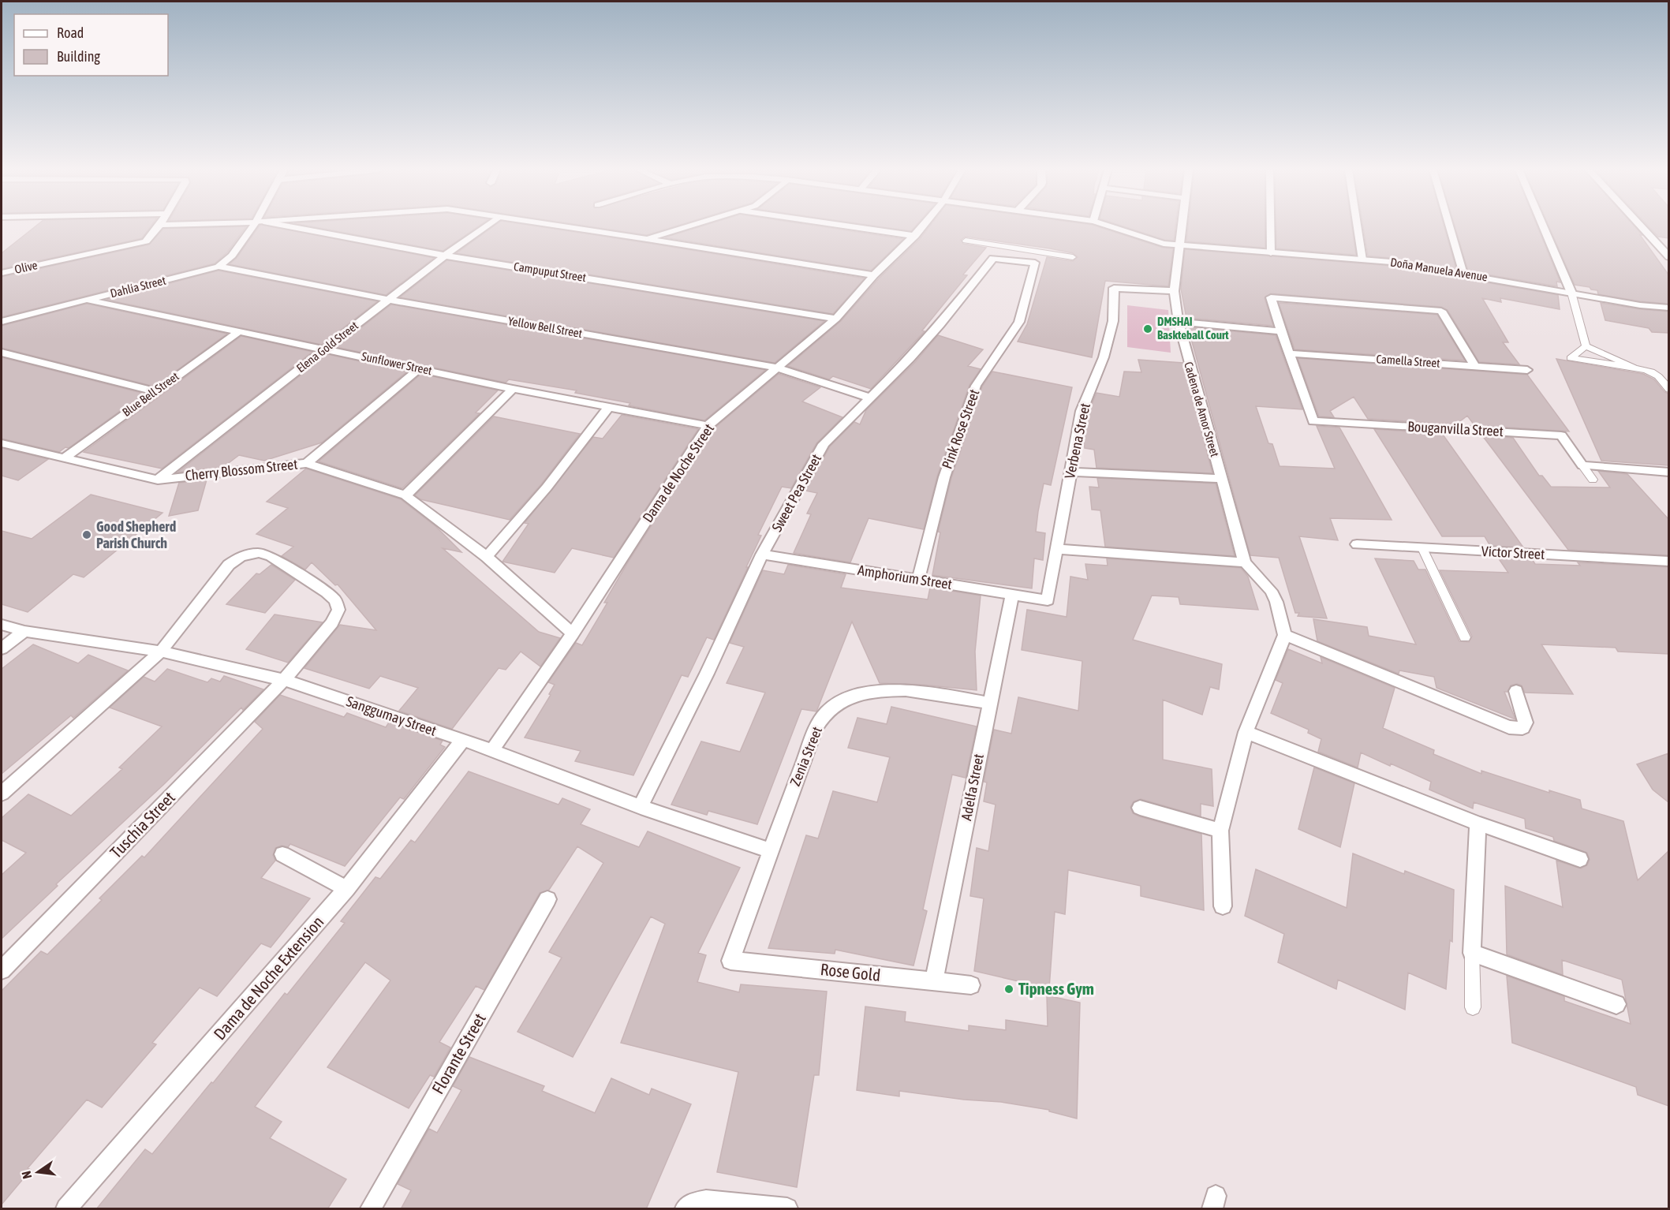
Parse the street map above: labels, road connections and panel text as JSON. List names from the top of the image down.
{
  "streets": {
    "street": [
      "Olive",
      "Doña Manuela Avenue",
      "Campuput Street",
      "Dahlia Street",
      "Yellow Bell Street",
      "Elena Gold Street",
      "Camella Street",
      "Sunflower Street",
      "Blue Bell Street",
      "Cadena de Amor Street",
      "Pink Rose Street",
      "Bouganvilla Street",
      "Verbena Street",
      "Cherry Blossom Street",
      "Dama de Noche Street",
      "Sweet Pea Street",
      "Victor Street",
      "Amphorium Street",
      "Sanggumay Street",
      "Zenia Street",
      "Adelfa Street",
      "Tuschia Street",
      "Rose Gold",
      "Dama de Noche Extension",
      "Florante Street"
    ]
  },
  "crossings": [
    ["Doña Manuela Avenue", "Cadena de Amor Street"],
    ["Campuput Street", "Elena Gold Street"],
    ["Campuput Street", "Dama de Noche Street"],
    ["Dahlia Street", "Yellow Bell Street"],
    ["Dahlia Street", "Sunflower Street"],
    ["Yellow Bell Street", "Elena Gold Street"],
    ["Yellow Bell Street", "Dama de Noche Street"],
    ["Yellow Bell Street", "Sweet Pea Street"],
    ["Elena Gold Street", "Sunflower Street"],
    ["Elena Gold Street", "Cherry Blossom Street"],
    ["Camella Street", "Bouganvilla Street"],
    ["Sunflower Street", "Blue Bell Street"],
    ["Sunflower Street", "Dama de Noche Street"],
    ["Blue Bell Street", "Cherry Blossom Street"],
    ["Cadena de Amor Street", "Verbena Street"],
    ["Pink Rose Street", "Sweet Pea Street"],
    ["Pink Rose Street", "Amphorium Street"],
    ["Verbena Street", "Amphorium Street"],
    ["Cherry Blossom Street", "Dama de Noche Street"],
    ["Dama de Noche Street", "Sanggumay Street"],
    ["Sweet Pea Street", "Amphorium Street"],
    ["Sweet Pea Street", "Sanggumay Street"],
    ["Amphorium Street", "Adelfa Street"],
    ["Sanggumay Street", "Zenia Street"],
    ["Sanggumay Street", "Tuschia Street"],
    ["Sanggumay Street", "Dama de Noche Extension"],
    ["Zenia Street", "Adelfa Street"],
    ["Zenia Street", "Rose Gold"],
    ["Adelfa Street", "Rose Gold"]
  ],
  "places": ["DMSHAI Baskteball Court", "Good Shepherd Parish Church", "Tipness Gym"],
  "legend": ["Road", "Building"],
  "north": "left"
}
